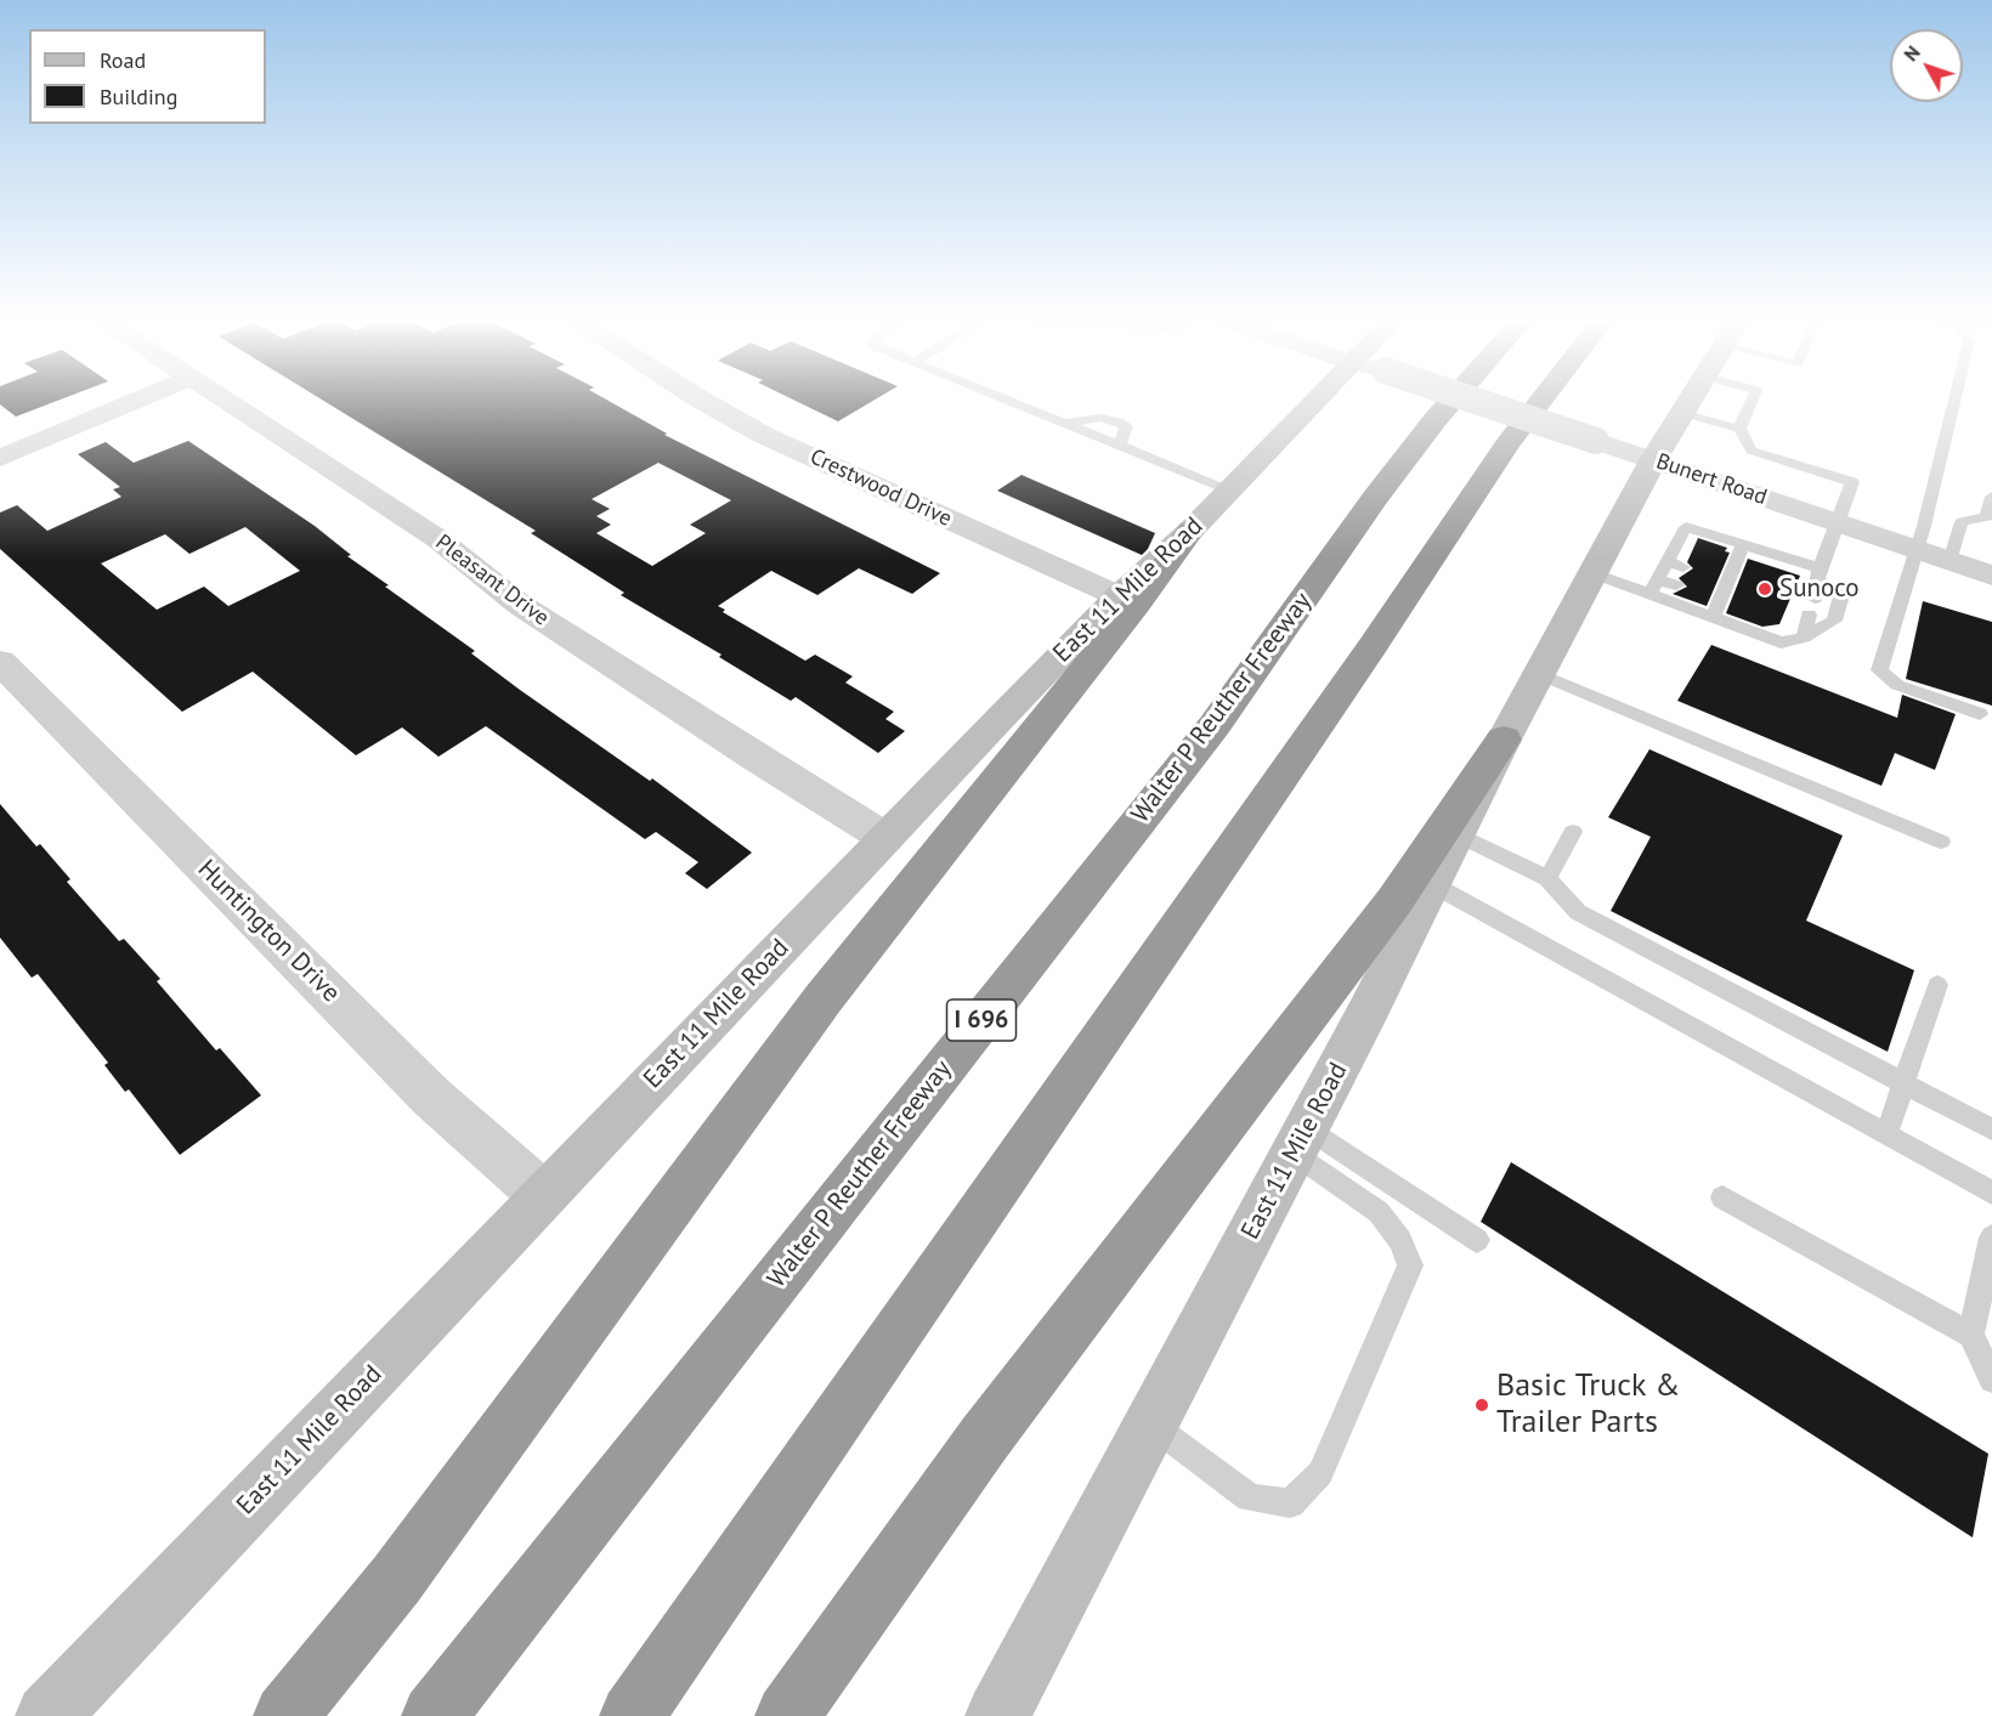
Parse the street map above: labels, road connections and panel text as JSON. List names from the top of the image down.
{
  "streets": {
    "highway": ["Walter P Reuther Freeway", "I 696"],
    "main road": ["East 11 Mile Road"],
    "street": [
      "Bunert Road",
      "Crestwood Drive",
      "Pleasant Drive",
      "Huntington Drive"
    ]
  },
  "crossings": [
    ["Bunert Road", "East 11 Mile Road"],
    ["Crestwood Drive", "East 11 Mile Road"],
    ["Pleasant Drive", "East 11 Mile Road"],
    ["East 11 Mile Road", "Huntington Drive"]
  ],
  "places": ["Sunoco", "Basic Truck & Trailer Parts"],
  "legend": ["Road", "Building"],
  "north": "top left"
}
